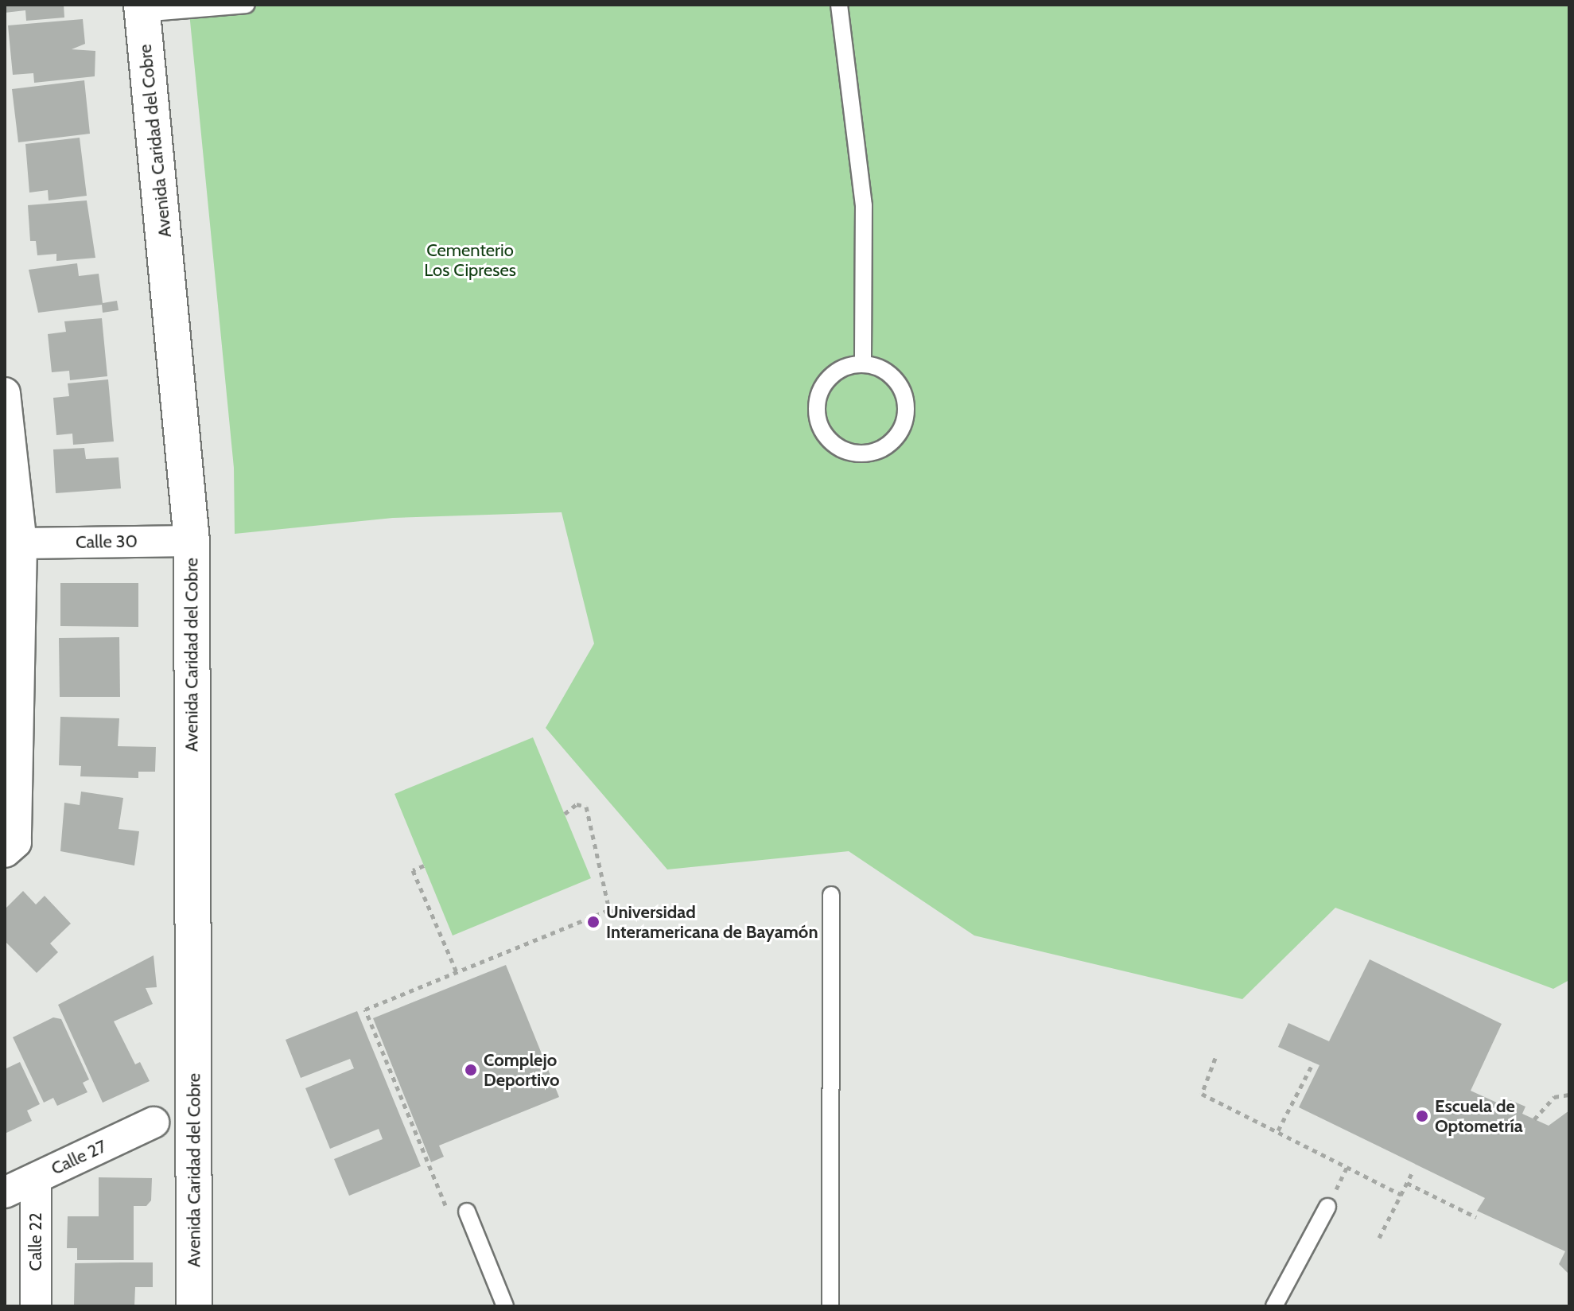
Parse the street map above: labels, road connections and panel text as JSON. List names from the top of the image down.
{
  "streets": {
    "street": [
      "Avenida Caridad del Cobre",
      "Calle 30",
      "Calle 27",
      "Calle 22"
    ]
  },
  "crossings": [
    ["Avenida Caridad del Cobre", "Calle 30"],
    ["Calle 27", "Calle 22"]
  ],
  "parks": ["Cementerio Los Cipreses"],
  "places": ["Universidad Interamericana de Bayamón", "Complejo Deportivo", "Escuela de Optometría"]
}
